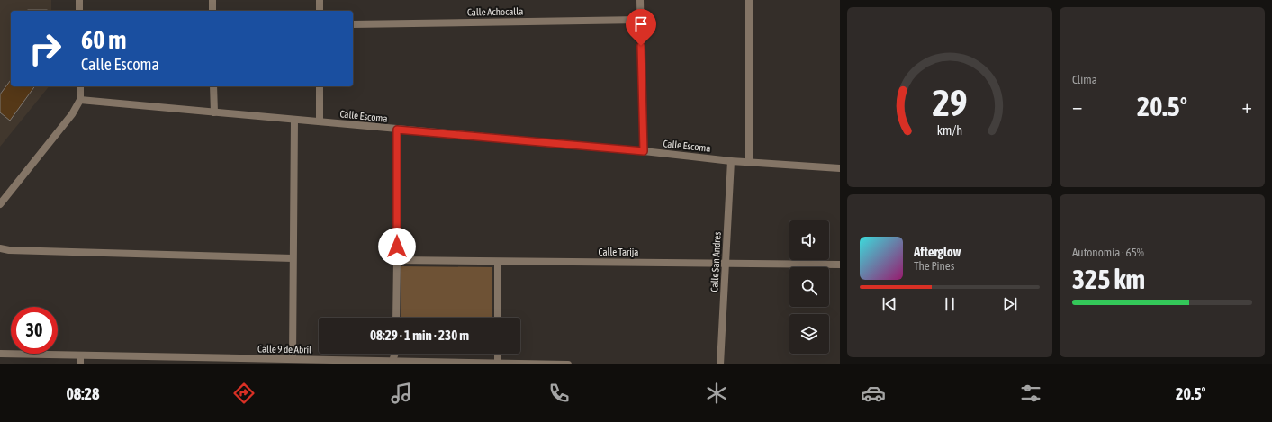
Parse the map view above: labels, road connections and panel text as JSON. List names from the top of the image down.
{
  "streets": {
    "street": [
      "Calle Achocalla",
      "Calle Escoma",
      "Calle Tarija",
      "Calle San Andres",
      "Calle 9 de Abril"
    ]
  },
  "crossings": [
    ["Calle Escoma", "Calle San Andres"],
    ["Calle Tarija", "Calle San Andres"]
  ],
  "page": {
    "tile": [
      "Clima",
      ["Autonomía · 65%", "325 km"]
    ],
    "turn": ["60 m", "Calle Escoma"],
    "heat": ["−", "20.5°", "+"],
    "song": ["Afterglow", "The Pines"],
    "limit": "30",
    "trip": "08:29 · 1 min · 230 m",
    "tabs": ["08:28", "20.5°"],
    "gauge": ["29", "km/h"]
  }
}
